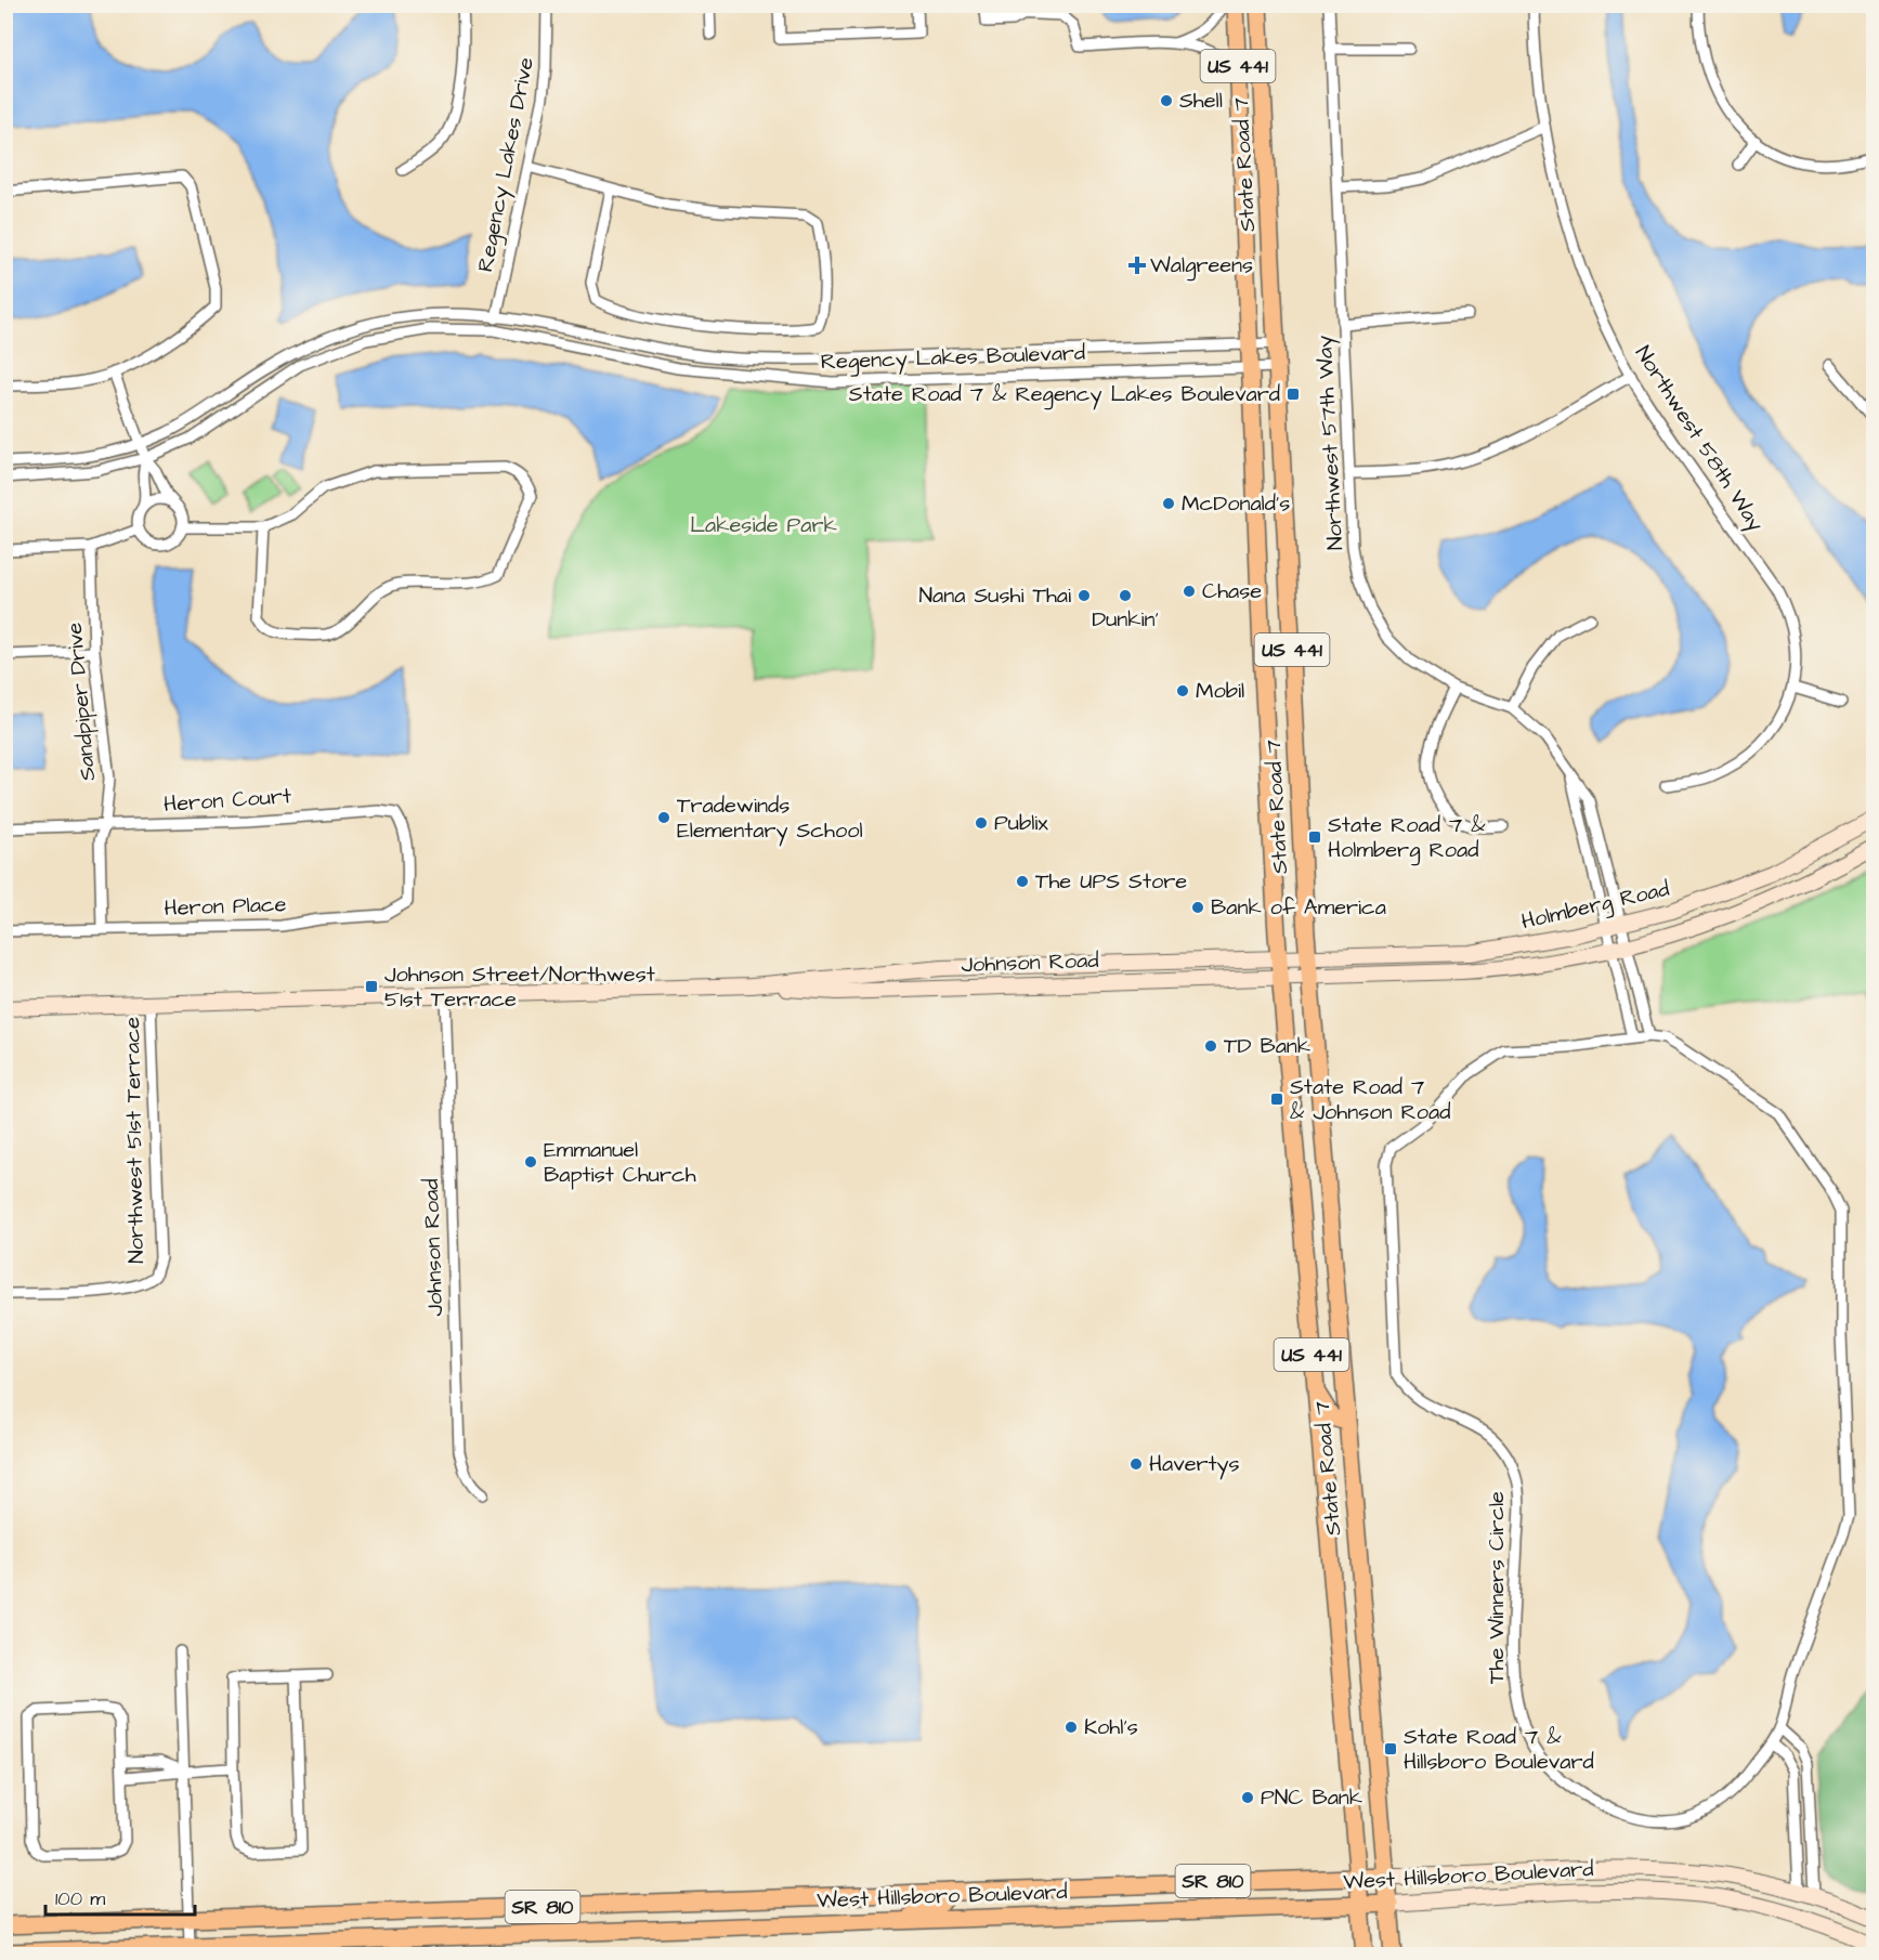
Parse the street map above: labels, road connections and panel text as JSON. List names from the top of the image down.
{
  "streets": {
    "main road": [
      "US 441",
      "State Road 7",
      "West Hillsboro Boulevard",
      "SR 810"
    ],
    "street": [
      "Regency Lakes Drive",
      "Regency Lakes Boulevard",
      "Northwest 58th Way",
      "Northwest 57th Way",
      "Sandpiper Drive",
      "Heron Court",
      "Holmberg Road",
      "Heron Place",
      "Johnson Road",
      "Northwest 51st Terrace",
      "The Winners Circle"
    ]
  },
  "crossings": [
    ["Regency Lakes Drive", "Regency Lakes Boulevard"],
    ["State Road 7", "Regency Lakes Boulevard"],
    ["State Road 7", "Holmberg Road"],
    ["State Road 7", "Johnson Road"],
    ["State Road 7", "West Hillsboro Boulevard"],
    ["Northwest 57th Way", "Holmberg Road"],
    ["Northwest 57th Way", "The Winners Circle"],
    ["Sandpiper Drive", "Heron Court"],
    ["Sandpiper Drive", "Heron Place"],
    ["Heron Court", "Heron Place"],
    ["Holmberg Road", "Johnson Road"],
    ["Johnson Road", "Northwest 51st Terrace"]
  ],
  "parks": ["Lakeside Park"],
  "places": {
    "other": [
      "Shell",
      "McDonald's",
      "Chase",
      "Nana Sushi Thai",
      "Dunkin'",
      "Mobil",
      "Tradewinds Elementary School",
      "Publix",
      "The UPS Store",
      "Bank of America",
      "TD Bank",
      "Emmanuel Baptist Church",
      "Havertys",
      "Kohl's",
      "PNC Bank"
    ],
    "health": ["Walgreens"],
    "transit": [
      "State Road 7 & Regency Lakes Boulevard",
      "State Road 7 & Holmberg Road",
      "Johnson Street/Northwest 51st Terrace",
      "State Road 7 & Johnson Road",
      "State Road 7 & Hillsboro Boulevard"
    ]
  },
  "scale_bar": "100 m"
}
